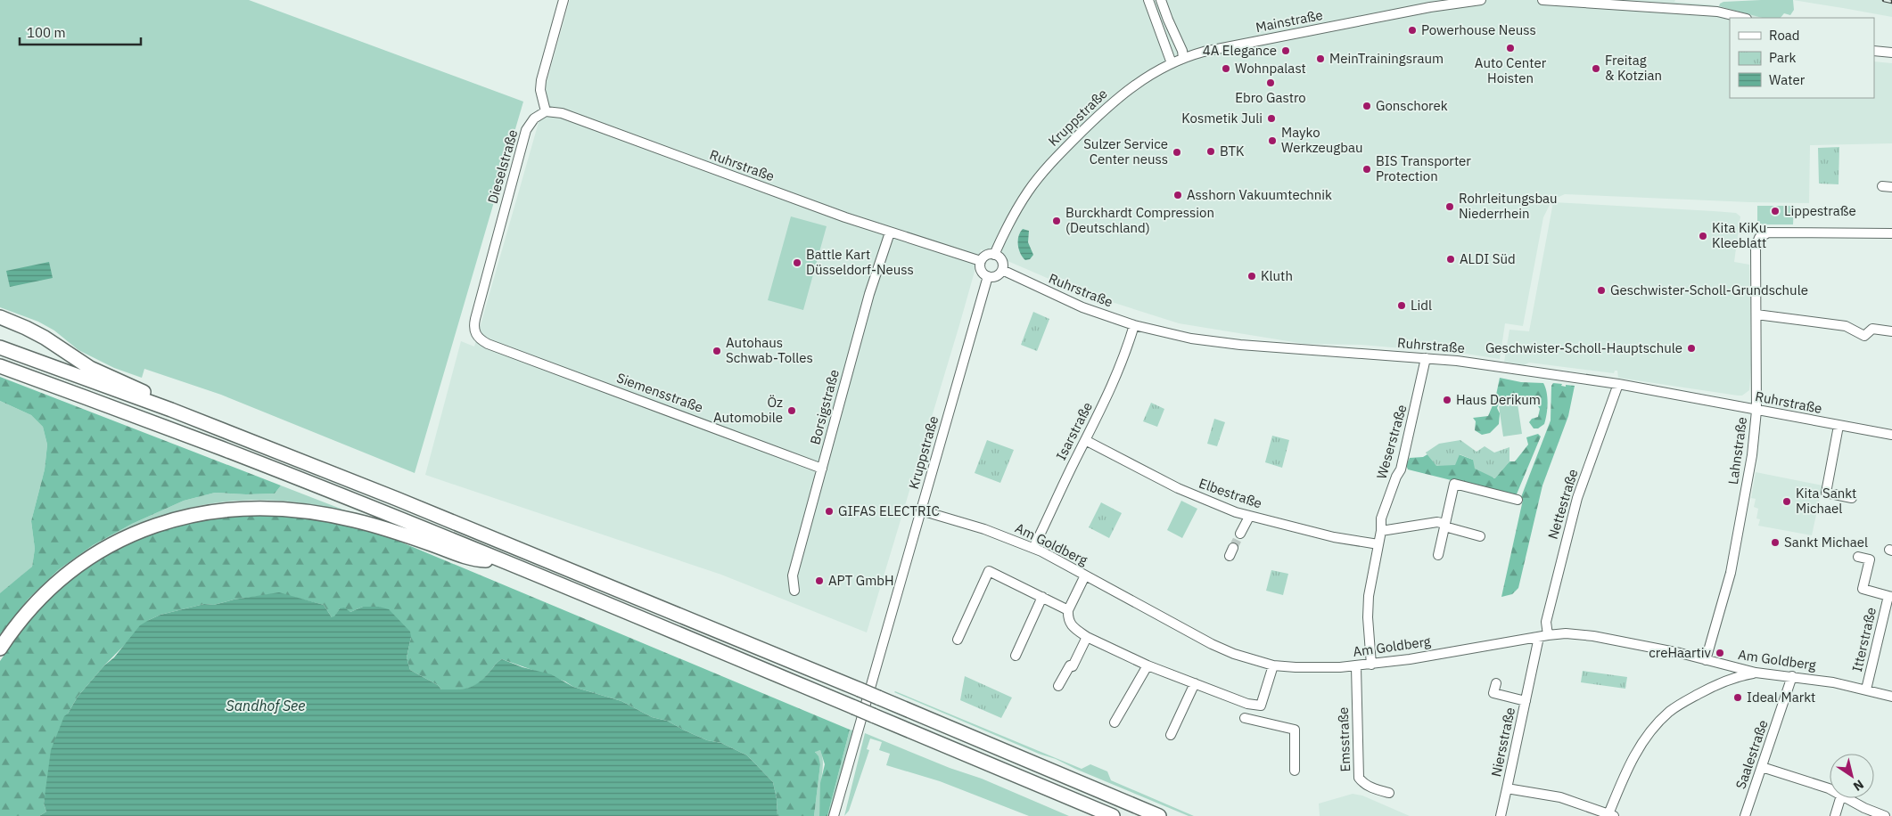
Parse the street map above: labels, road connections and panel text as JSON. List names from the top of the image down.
{
  "streets": {
    "street": [
      "Mainstraße",
      "Kruppstraße",
      "Ruhrstraße",
      "Dieselstraße",
      "Siemensstraße",
      "Borsigstraße",
      "Isarstraße",
      "Weserstraße",
      "Lahnstraße",
      "Elbestraße",
      "Nettestraße",
      "Am Goldberg",
      "Itterstraße",
      "Emsstraße",
      "Niersstraße",
      "Saalestraße"
    ]
  },
  "crossings": [
    ["Mainstraße", "Kruppstraße"],
    ["Kruppstraße", "Ruhrstraße"],
    ["Kruppstraße", "Am Goldberg"],
    ["Ruhrstraße", "Dieselstraße"],
    ["Ruhrstraße", "Borsigstraße"],
    ["Ruhrstraße", "Isarstraße"],
    ["Ruhrstraße", "Weserstraße"],
    ["Ruhrstraße", "Lahnstraße"],
    ["Ruhrstraße", "Nettestraße"],
    ["Dieselstraße", "Siemensstraße"],
    ["Siemensstraße", "Borsigstraße"],
    ["Isarstraße", "Elbestraße"],
    ["Isarstraße", "Am Goldberg"],
    ["Weserstraße", "Elbestraße"],
    ["Weserstraße", "Am Goldberg"],
    ["Lahnstraße", "Am Goldberg"],
    ["Nettestraße", "Am Goldberg"],
    ["Nettestraße", "Niersstraße"],
    ["Am Goldberg", "Itterstraße"],
    ["Am Goldberg", "Emsstraße"],
    ["Am Goldberg", "Niersstraße"],
    ["Am Goldberg", "Saalestraße"]
  ],
  "water": ["Sandhof See"],
  "places": [
    "Powerhouse Neuss",
    "Auto Center Hoisten",
    "4A Elegance",
    "MeinTrainingsraum",
    "Wohnpalast",
    "Freitag & Kotzian",
    "Ebro Gastro",
    "Gonschorek",
    "Kosmetik Juli",
    "Mayko Werkzeugbau",
    "BTK",
    "Sulzer Service Center neuss",
    "BIS Transporter Protection",
    "Asshorn Vakuumtechnik",
    "Rohrleitungsbau Niederrhein",
    "Lippestraße",
    "Burckhardt Compression (Deutschland)",
    "Kita KiKu Kleeblatt",
    "ALDI Süd",
    "Battle Kart Düsseldorf-Neuss",
    "Kluth",
    "Geschwister-Scholl-Grundschule",
    "Lidl",
    "Geschwister-Scholl-Hauptschule",
    "Autohaus Schwab-Tolles",
    "Haus Derikum",
    "Öz Automobile",
    "Kita Sankt Michael",
    "GIFAS ELECTRIC",
    "Sankt Michael",
    "APT GmbH",
    "creHaartiv",
    "Ideal Markt"
  ],
  "legend": ["Road", "Park", "Water"],
  "scale_bar": "100 m",
  "north": "bottom right"
}
